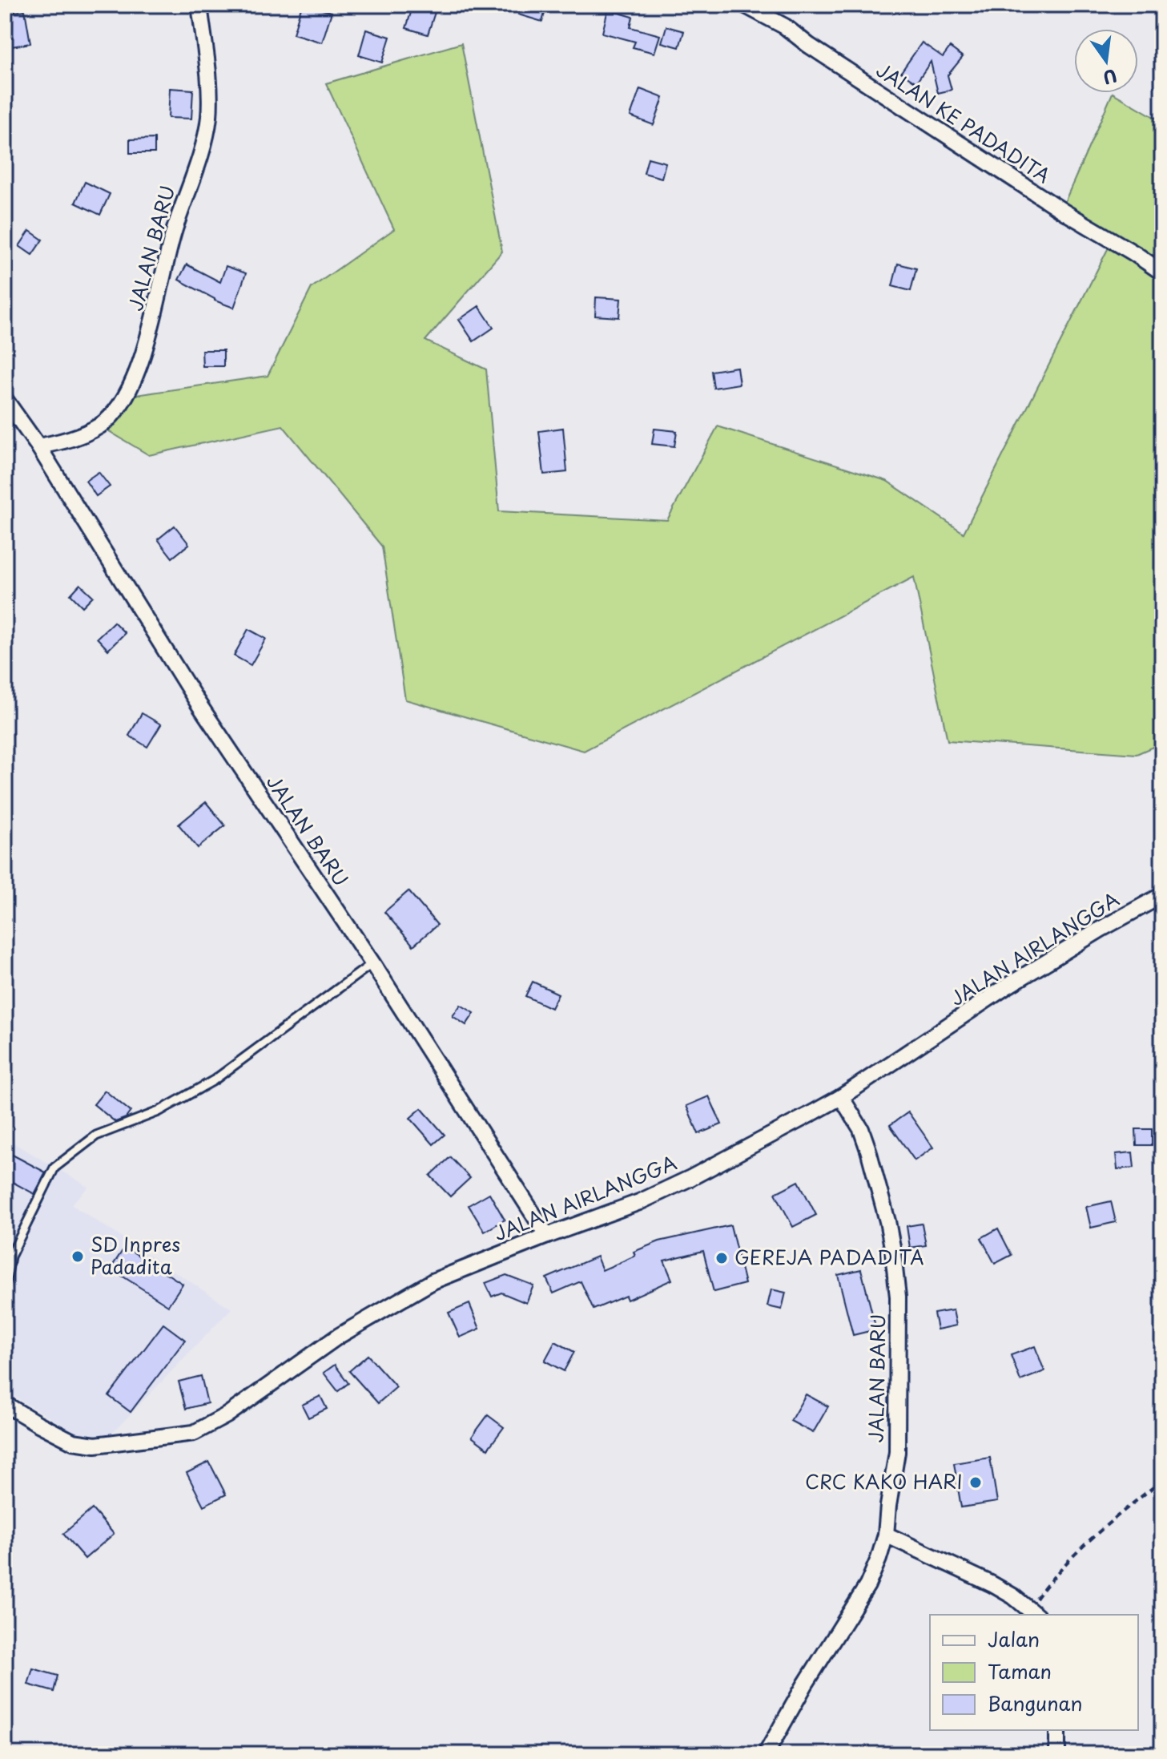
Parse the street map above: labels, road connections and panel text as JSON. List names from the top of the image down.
{
  "streets": {
    "street": ["JALAN KE PADADITA", "JALAN BARU", "JALAN AIRLANGGA"]
  },
  "crossings": [
    ["JALAN BARU", "JALAN AIRLANGGA"]
  ],
  "places": ["SD Inpres Padadita", "GEREJA PADADITA", "CRC KAKO HARI"],
  "legend": ["Jalan", "Taman", "Bangunan"],
  "north": "bottom"
}
